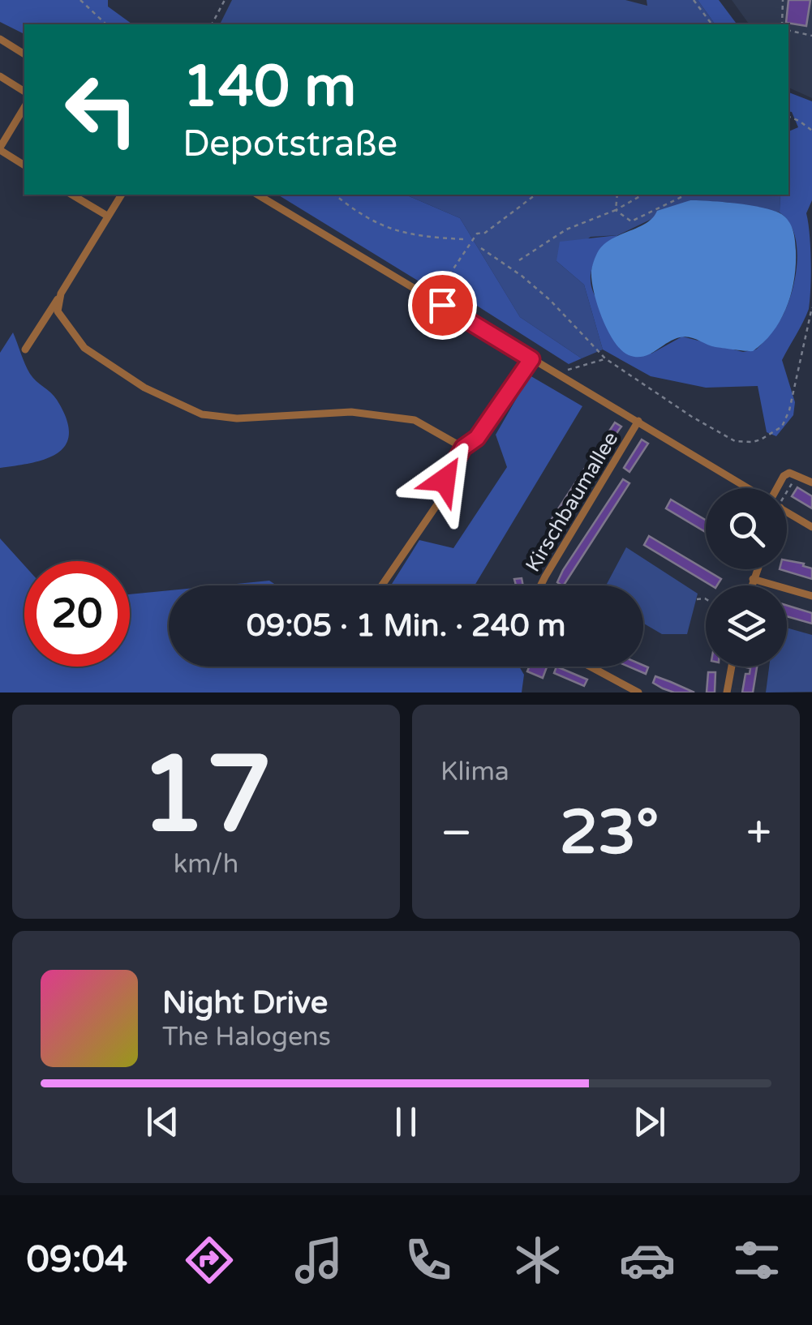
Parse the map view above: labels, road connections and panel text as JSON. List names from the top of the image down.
{
  "streets": {
    "street": ["Kirschbaumallee"]
  },
  "page": {
    "turn": ["140 m", "Depotstraße"],
    "limit": "20",
    "trip": "09:05 · 1 Min. · 240 m",
    "tile": [
      ["17", "km/h"],
      "Klima"
    ],
    "heat": ["−", "23°", "+"],
    "song": ["Night Drive", "The Halogens"],
    "tabs": "09:04"
  }
}
